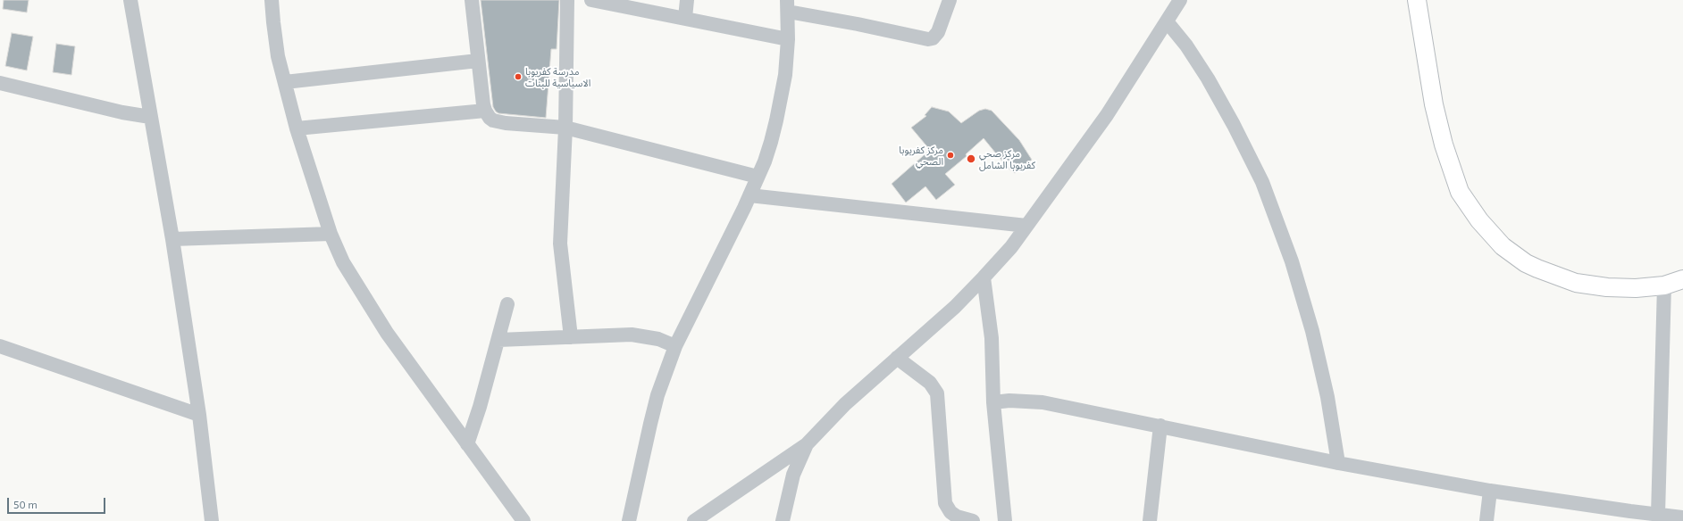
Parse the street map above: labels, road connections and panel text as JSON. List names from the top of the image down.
{
  "places": ["مدرسة كفريوبا الاسياسية للبنات", "مركز كفريوبا الصحي", "مركز صحي كفريوبا الشامل"],
  "scale_bar": "50 m"
}
